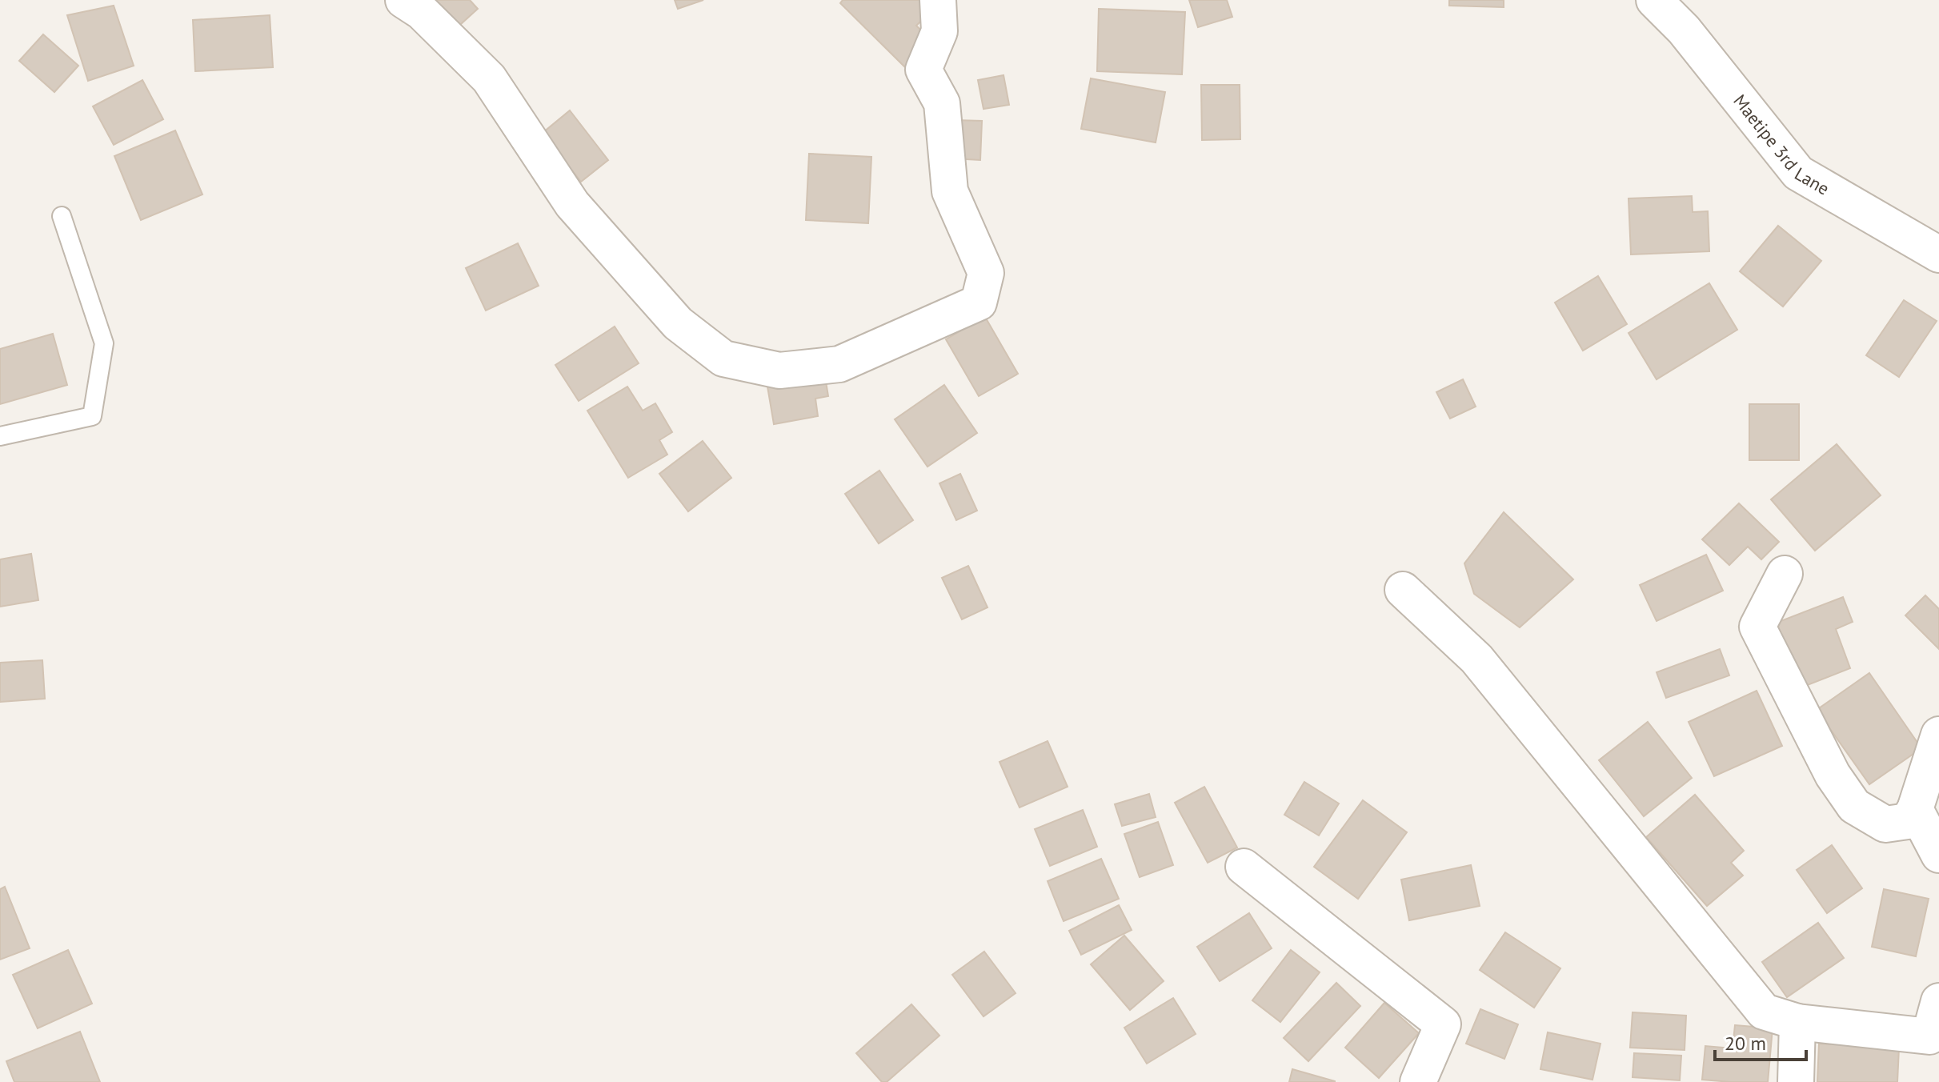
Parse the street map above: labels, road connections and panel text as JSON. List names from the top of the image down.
{
  "streets": {
    "street": ["Maetipe 3rd Lane"]
  },
  "scale_bar": "20 m"
}
